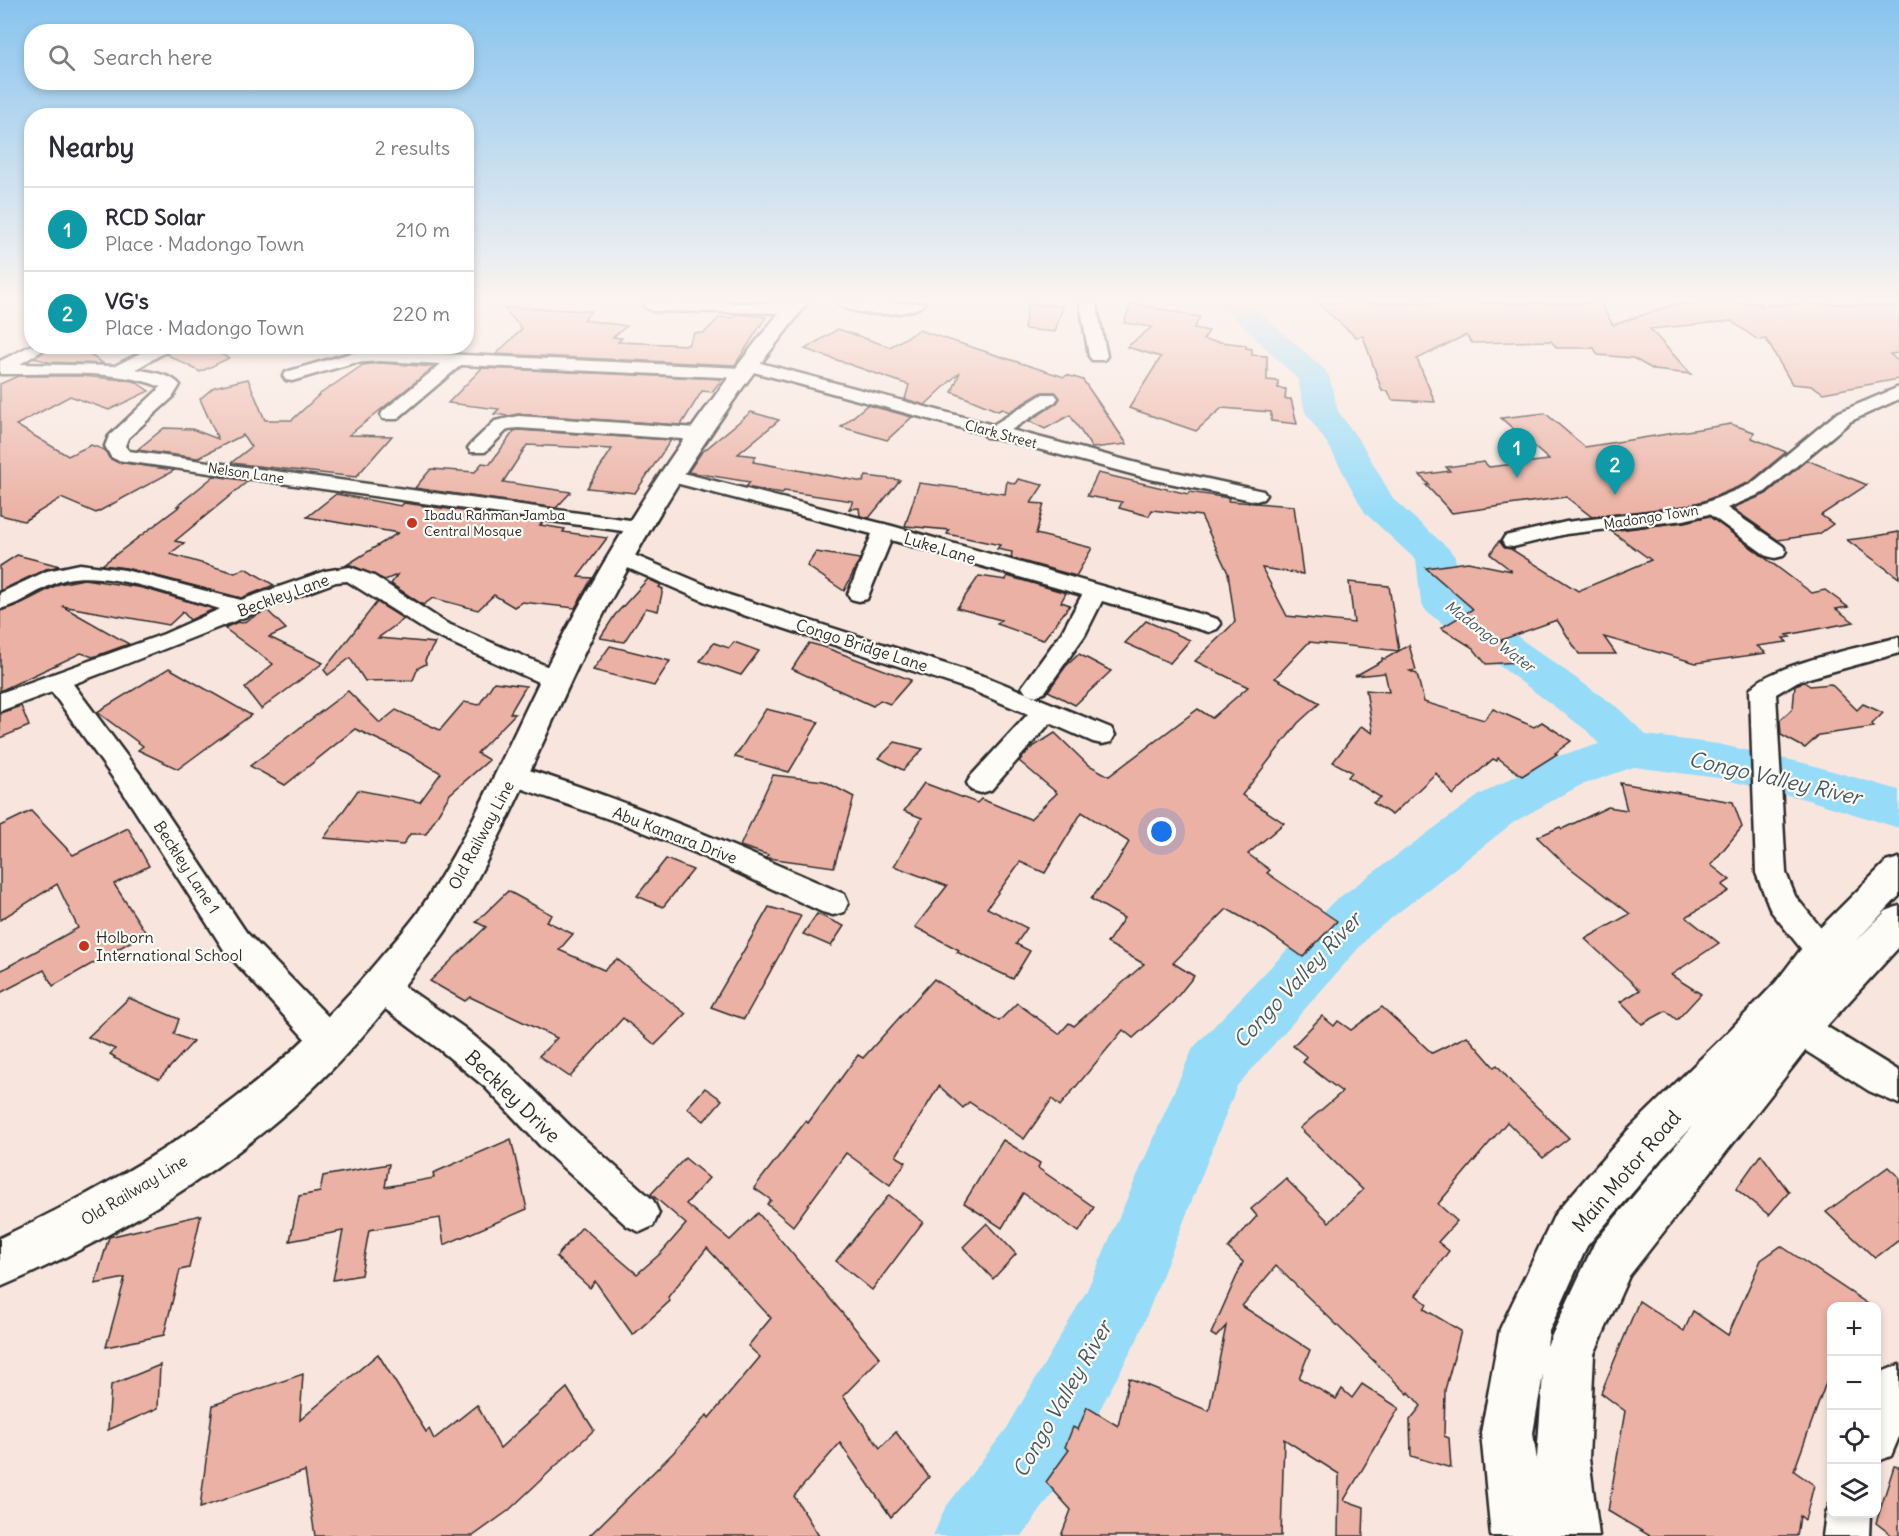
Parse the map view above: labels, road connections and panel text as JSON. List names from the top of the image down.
{
  "streets": {
    "street": [
      "Clark Street",
      "Nelson Lane",
      "Madongo Town",
      "Luke Lane",
      "Beckley Lane",
      "Congo Bridge Lane",
      "Old Railway Line",
      "Abu Kamara Drive",
      "Beckley Lane 1",
      "Beckley Drive",
      "Main Motor Road"
    ]
  },
  "crossings": [
    ["Nelson Lane", "Old Railway Line"],
    ["Luke Lane", "Old Railway Line"],
    ["Beckley Lane", "Old Railway Line"],
    ["Beckley Lane", "Beckley Lane 1"],
    ["Congo Bridge Lane", "Old Railway Line"],
    ["Old Railway Line", "Abu Kamara Drive"],
    ["Old Railway Line", "Beckley Lane 1"],
    ["Old Railway Line", "Beckley Drive"]
  ],
  "water": ["Madongo Water", "Congo Valley River"],
  "places": ["Ibadu Rahman Jamba Central Mosque", "Holborn International School"],
  "page": {
    "search": "Search here",
    "heading": ["Nearby", "2 results"],
    "list": [
      {
        "mark": "1",
        "name": "RCD Solar",
        "note": "Place · Madongo Town",
        "value": "210 m"
      },
      {
        "mark": "2",
        "name": "VG's",
        "note": "Place · Madongo Town",
        "value": "220 m"
      }
    ],
    "pins": ["1", "2"],
    "map_buttons": ["+", "−"]
  }
}
